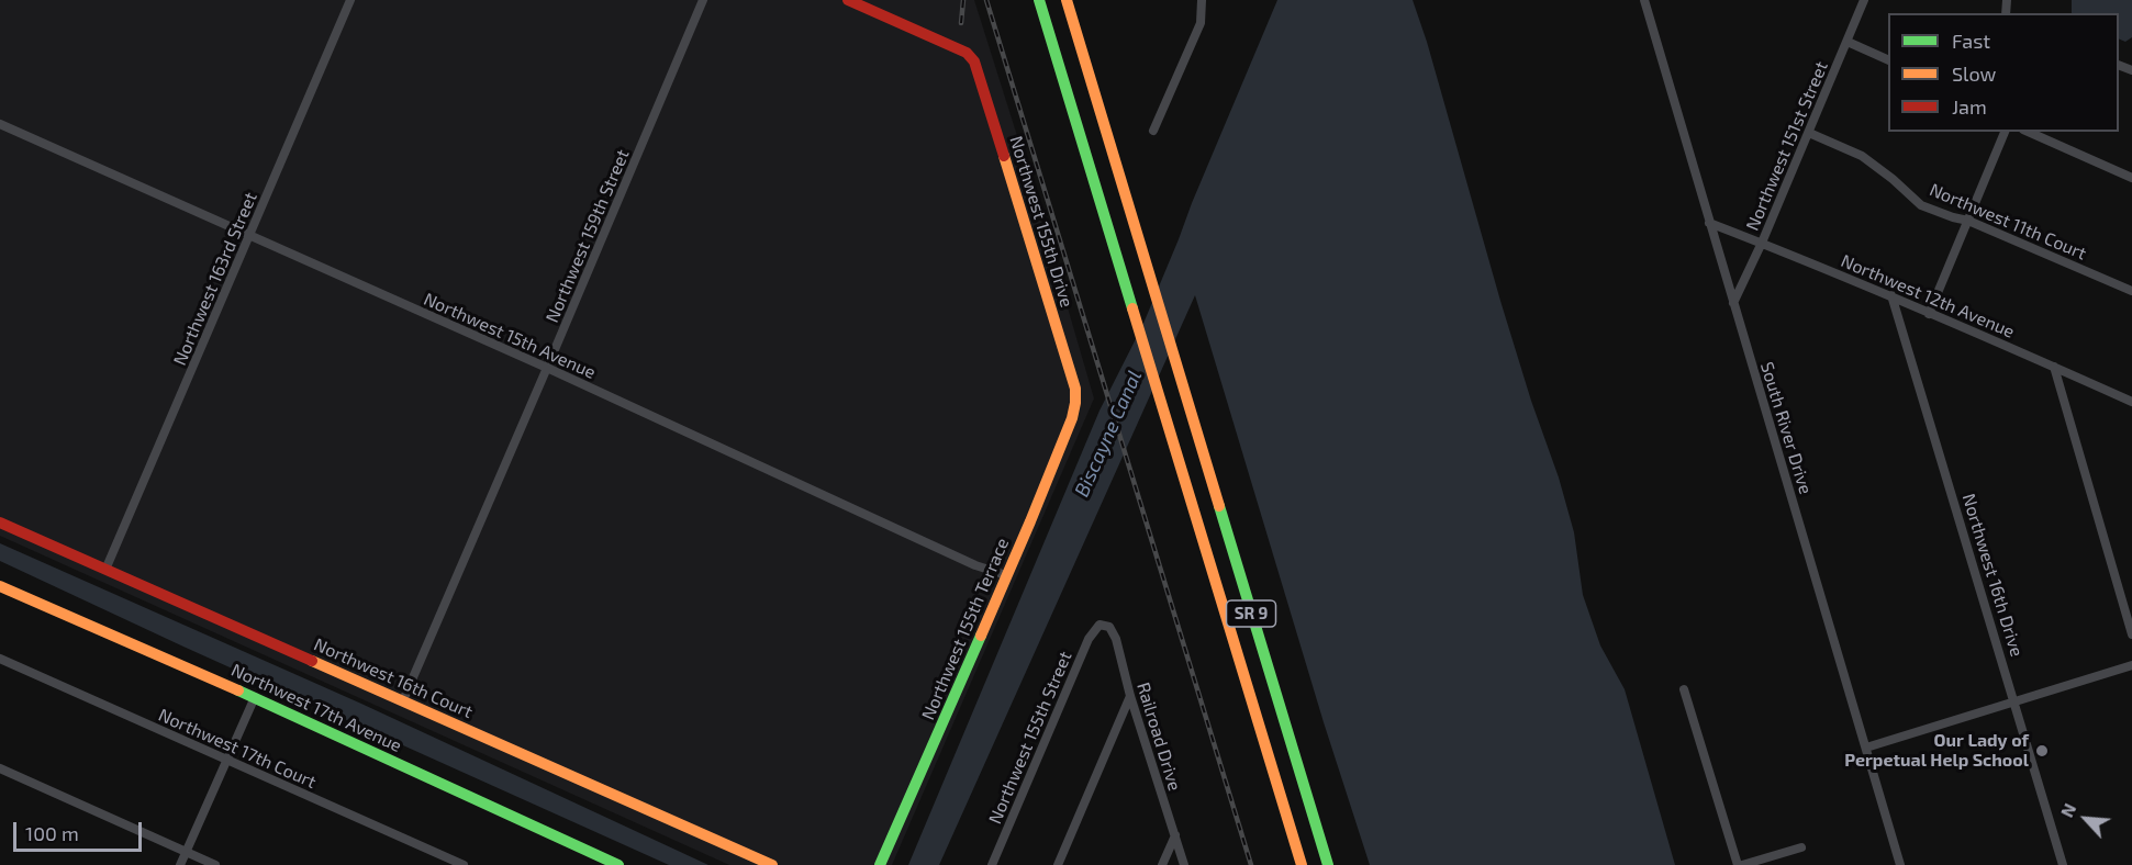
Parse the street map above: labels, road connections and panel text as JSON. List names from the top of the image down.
{
  "streets": {
    "street": [
      "Northwest 151st Street",
      "Northwest 155th Drive",
      "Northwest 11th Court",
      "Northwest 159th Street",
      "Northwest 163rd Street",
      "Northwest 12th Avenue",
      "Northwest 15th Avenue",
      "South River Drive",
      "Northwest 16th Drive",
      "SR 9",
      "Northwest 155th Terrace",
      "Northwest 16th Court",
      "Northwest 17th Avenue",
      "Railroad Drive",
      "Northwest 155th Street",
      "Northwest 17th Court"
    ]
  },
  "crossings": [
    ["Northwest 151st Street", "Northwest 11th Court"],
    ["Northwest 151st Street", "Northwest 12th Avenue"],
    ["Northwest 151st Street", "South River Drive"],
    ["Northwest 155th Drive", "Northwest 155th Terrace"],
    ["Northwest 159th Street", "Northwest 15th Avenue"],
    ["Northwest 159th Street", "Northwest 16th Court"],
    ["Northwest 163rd Street", "Northwest 15th Avenue"],
    ["Northwest 163rd Street", "Northwest 16th Court"],
    ["Northwest 12th Avenue", "South River Drive"],
    ["Northwest 12th Avenue", "Northwest 16th Drive"],
    ["Northwest 15th Avenue", "Northwest 155th Terrace"],
    ["Railroad Drive", "Northwest 155th Street"]
  ],
  "water": ["Biscayne Canal"],
  "places": ["Our Lady of Perpetual Help School"],
  "legend": ["Fast", "Slow", "Jam"],
  "scale_bar": "100 m",
  "north": "top left"
}
